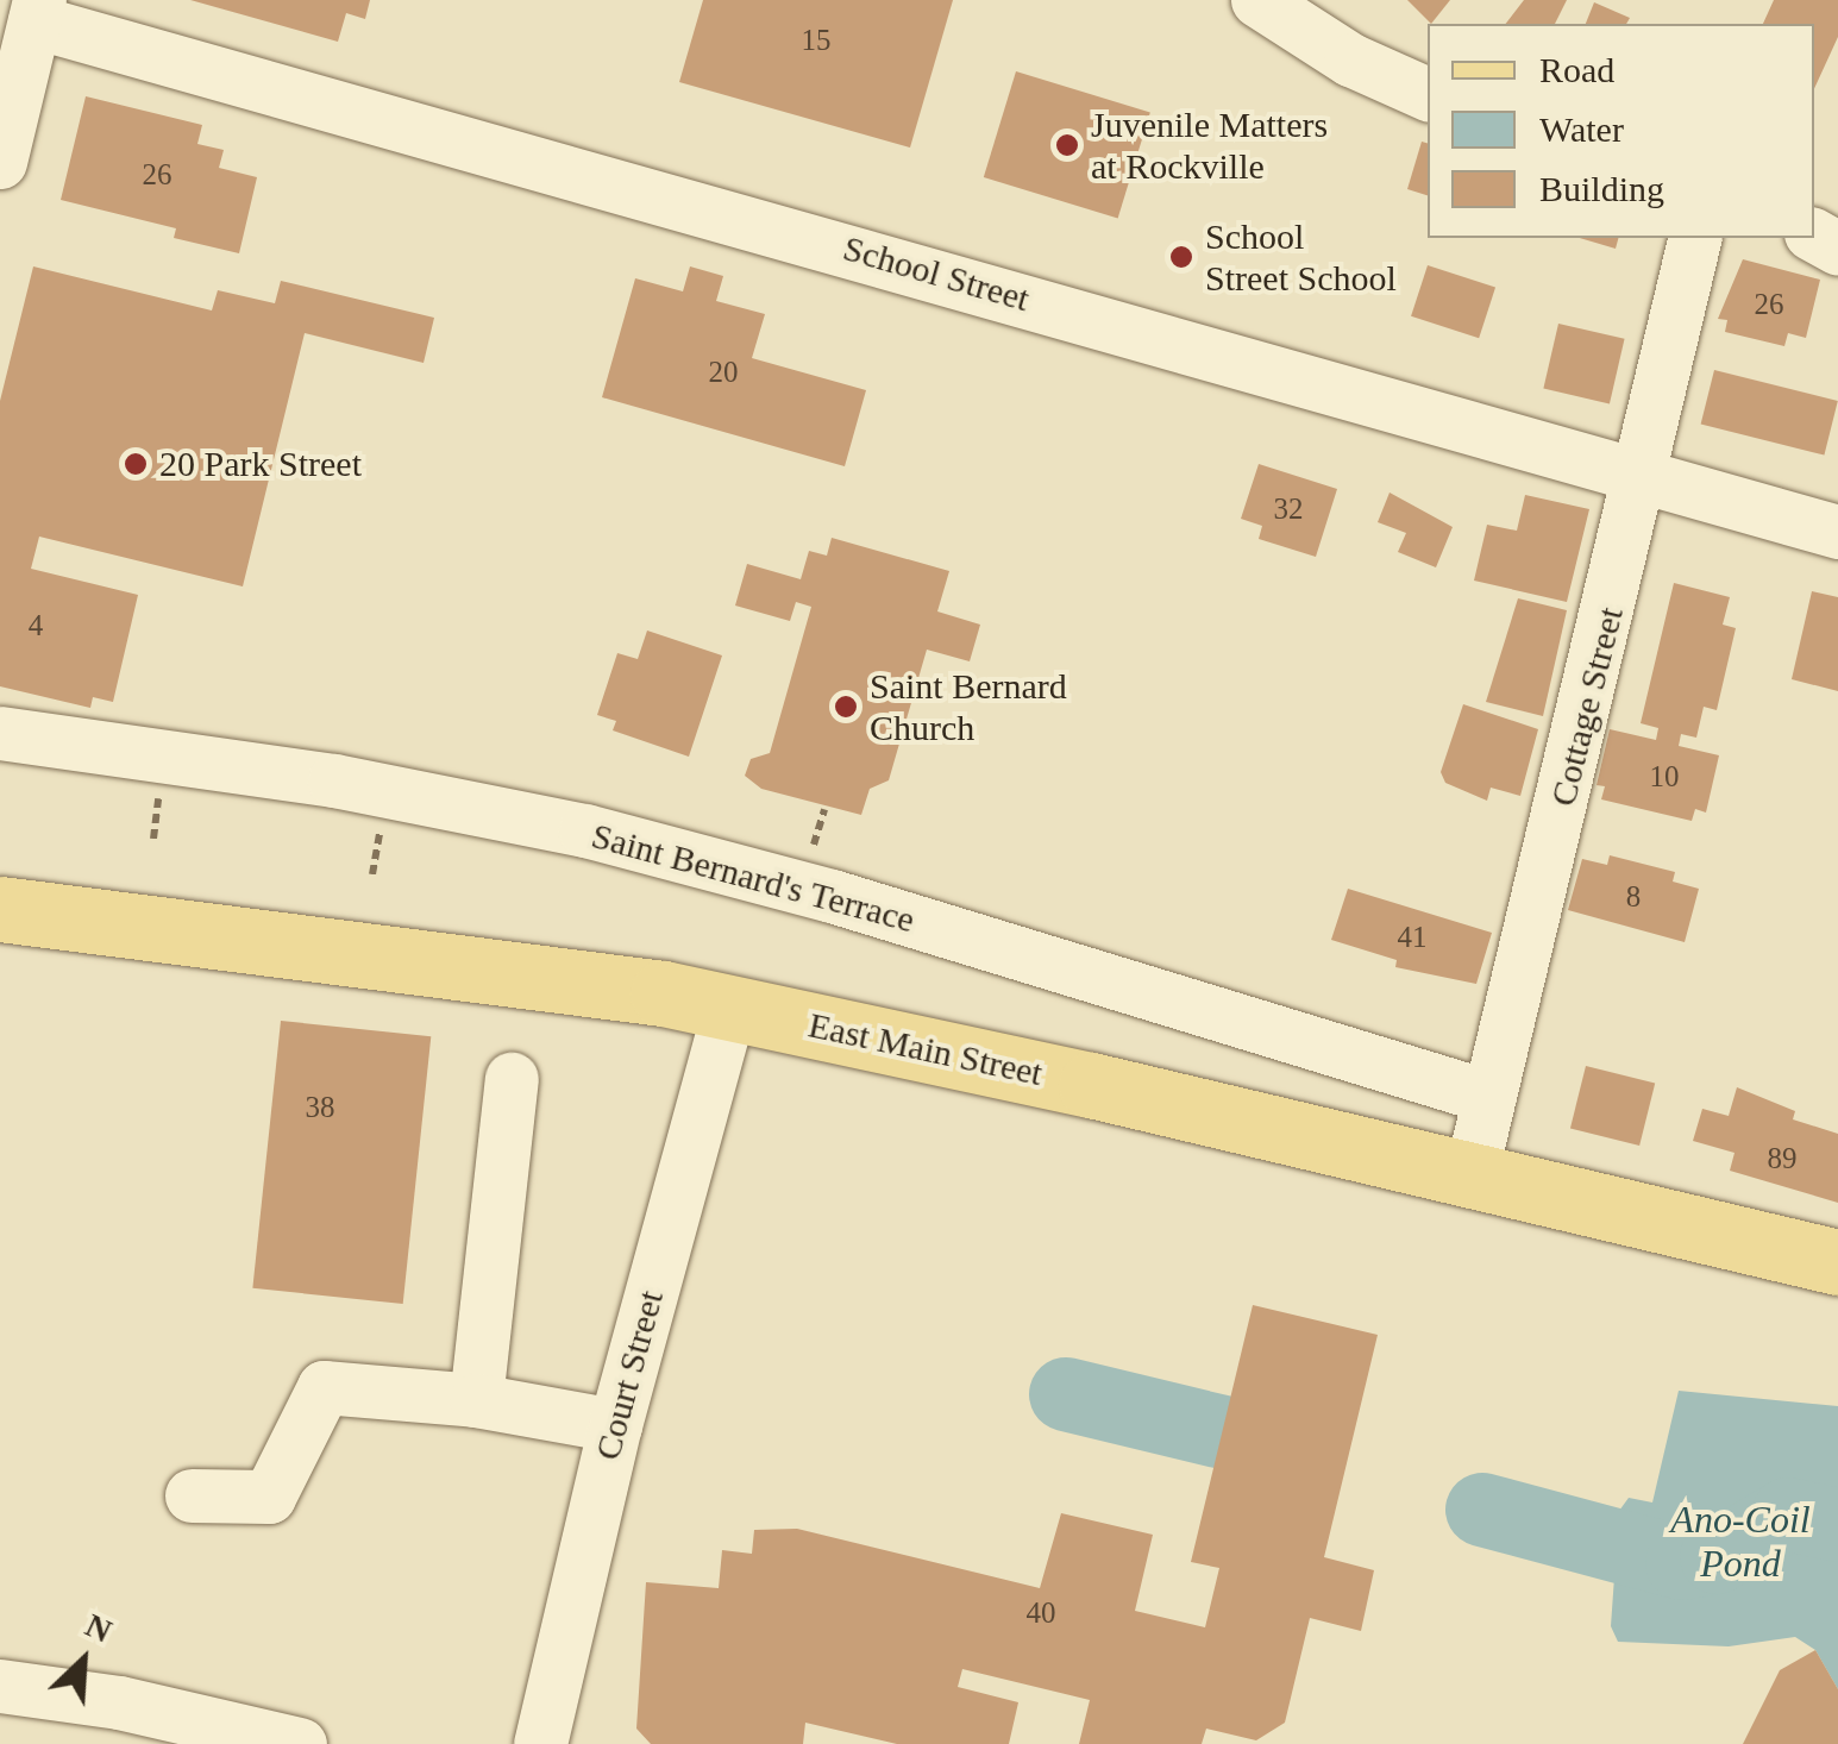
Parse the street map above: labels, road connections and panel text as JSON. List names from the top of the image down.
{
  "streets": {
    "main road": ["East Main Street"],
    "street": [
      "School Street",
      "Cottage Street",
      "Saint Bernard's Terrace",
      "Court Street"
    ]
  },
  "crossings": [
    ["School Street", "Cottage Street"],
    ["Cottage Street", "Saint Bernard's Terrace"],
    ["Cottage Street", "East Main Street"],
    ["East Main Street", "Court Street"]
  ],
  "water": ["Ano-Coil Pond"],
  "places": [
    "Juvenile Matters at Rockville",
    "School Street School",
    "20 Park Street",
    "Saint Bernard Church"
  ],
  "house_numbers": [
    "15",
    "26",
    "26",
    "20",
    "32",
    "4",
    "10",
    "8",
    "41",
    "38",
    "89",
    "40"
  ],
  "legend": ["Road", "Water", "Building"],
  "north": "top right"
}
